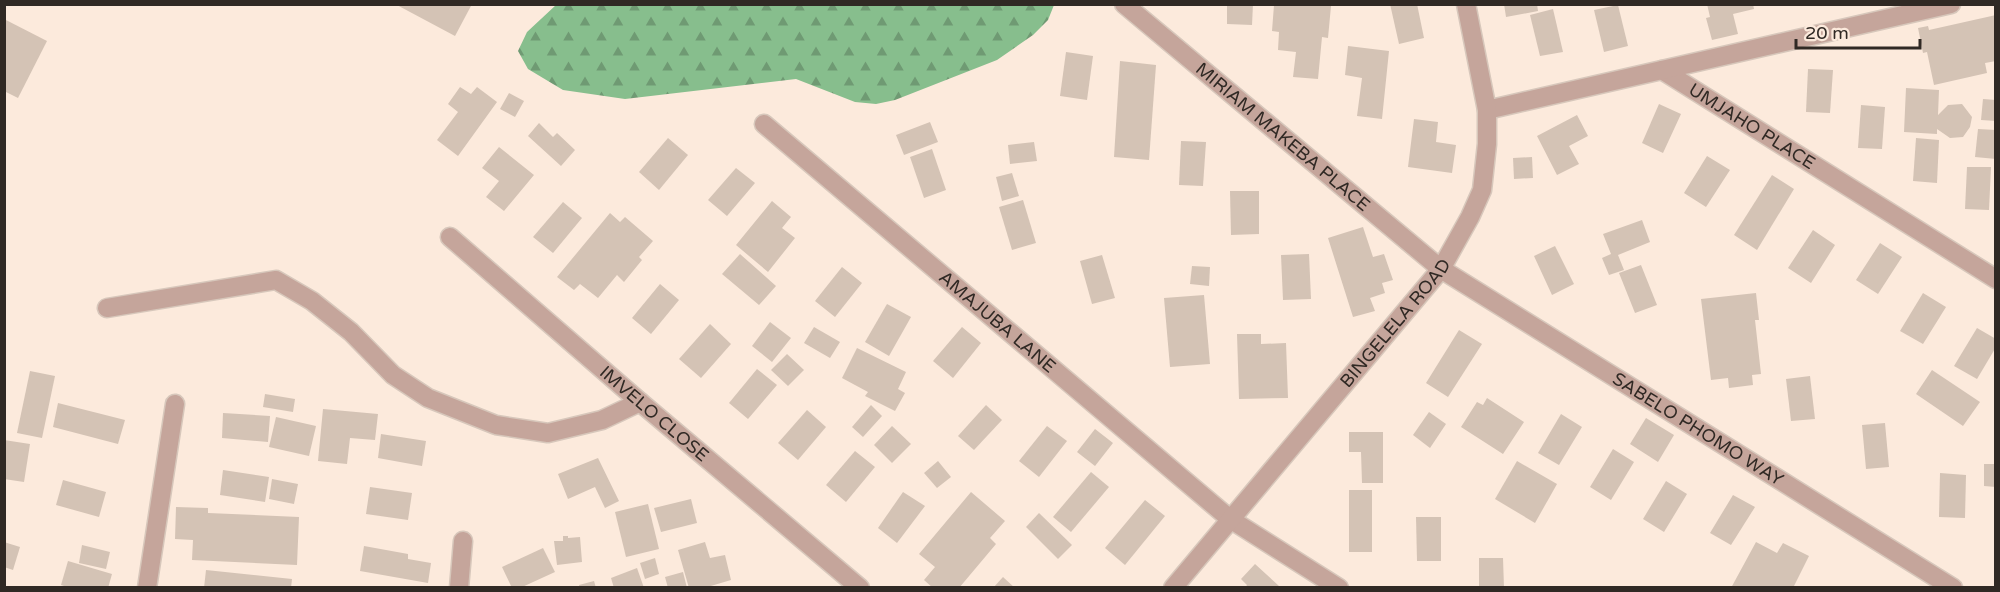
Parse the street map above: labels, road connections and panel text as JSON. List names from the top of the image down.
{
  "streets": {
    "street": [
      "UMJAHO PLACE",
      "MIRIAM MAKEBA PLACE",
      "BINGELELA ROAD",
      "AMAJUBA LANE",
      "IMVELO CLOSE",
      "SABELO PHOMO WAY"
    ]
  },
  "crossings": [
    ["MIRIAM MAKEBA PLACE", "BINGELELA ROAD"],
    ["MIRIAM MAKEBA PLACE", "SABELO PHOMO WAY"],
    ["BINGELELA ROAD", "AMAJUBA LANE"],
    ["BINGELELA ROAD", "SABELO PHOMO WAY"]
  ],
  "scale_bar": "20 m"
}
